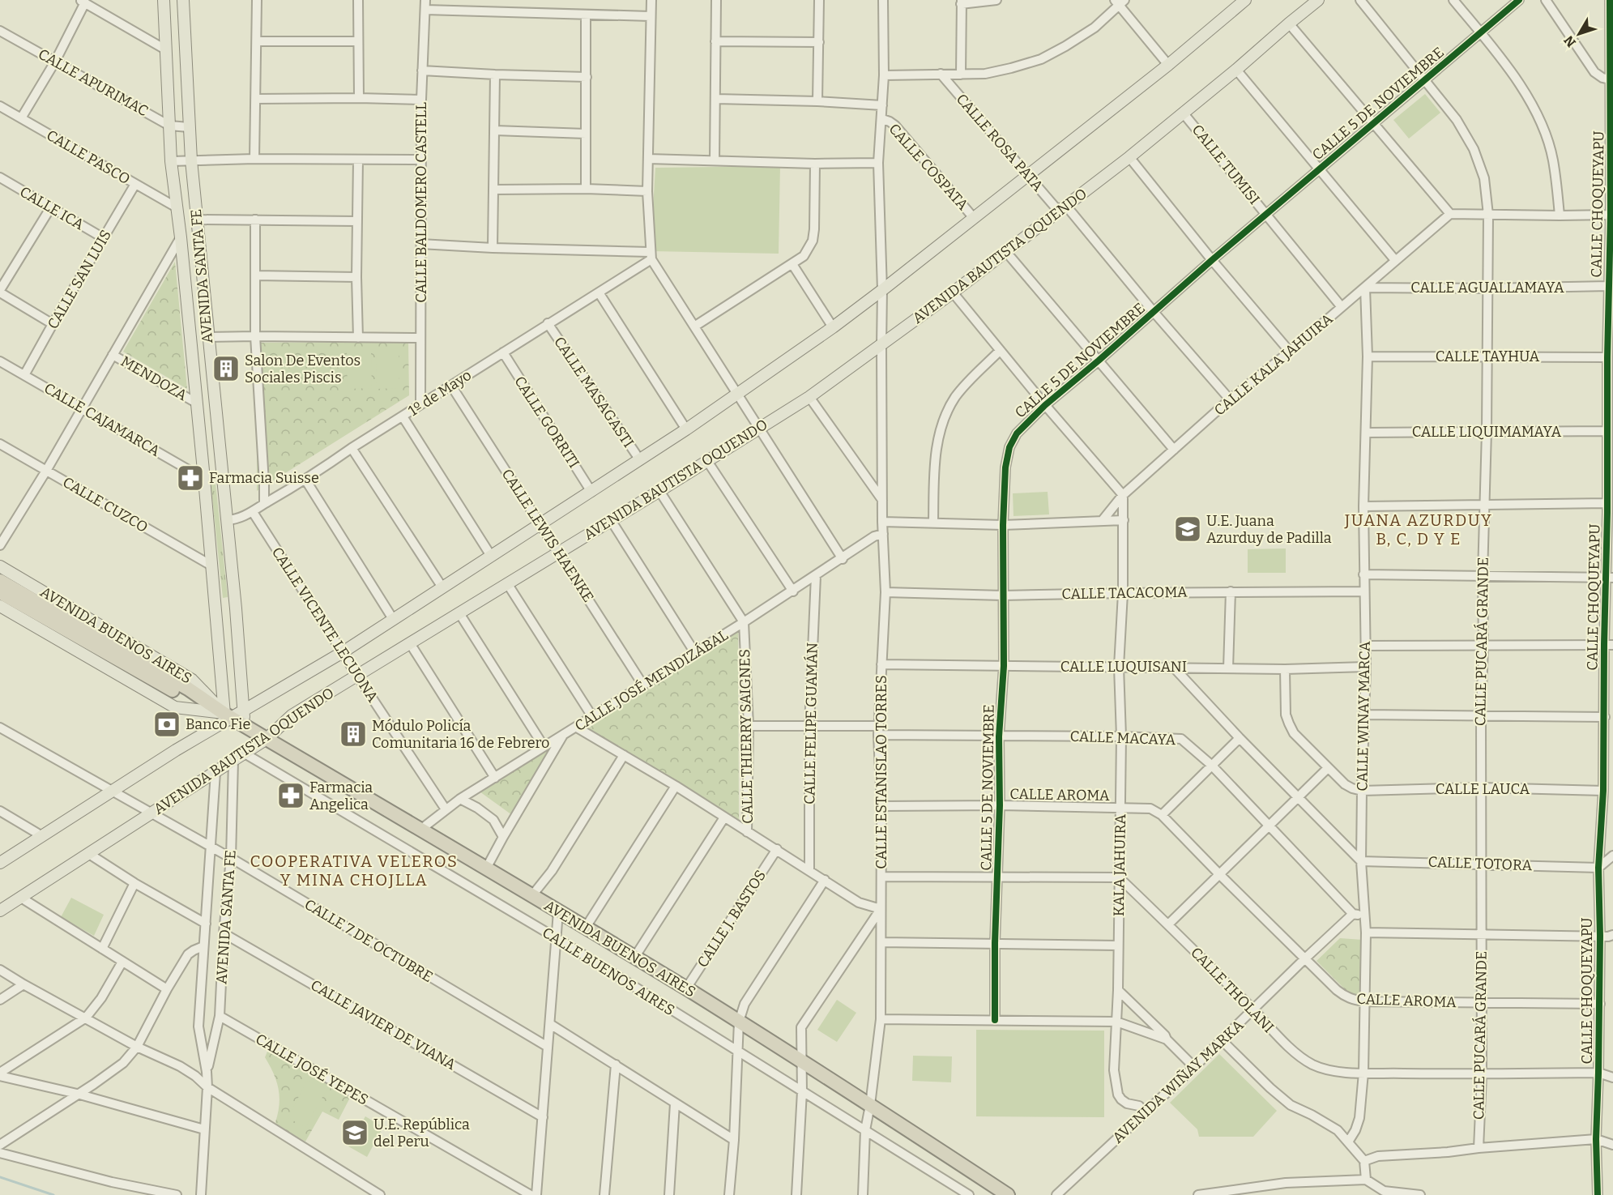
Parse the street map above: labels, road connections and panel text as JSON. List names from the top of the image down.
{
  "streets": {
    "highway": ["AVENIDA BUENOS AIRES"],
    "main road": ["AVENIDA BAUTISTA OQUENDO", "AVENIDA SANTA FE"],
    "street": [
      "CALLE APURIMAC",
      "CALLE 5 DE NOVIEMBRE",
      "CALLE ROSA PATA",
      "CALLE PASCO",
      "CALLE TUMISI",
      "CALLE COSPATA",
      "CALLE BALDOMERO CASTELL",
      "CALLE CHOQUEYAPU",
      "CALLE ICA",
      "CALLE SAN LUIS",
      "CALLE AGUALLAMAYA",
      "CALLE TAYHUA",
      "CALLE KALA JAHUIRA",
      "MENDOZA",
      "CALLE MASAGASTI",
      "1º de Mayo",
      "CALLE CAJAMARCA",
      "CALLE GORRITI",
      "CALLE LIQUIMAMAYA",
      "CALLE CUZCO",
      "CALLE LEWIS HAENKE",
      "CALLE TACACOMA",
      "CALLE VICENTE LECUONA",
      "CALLE PUCARÁ GRANDE",
      "CALLE LUQUISANI",
      "CALLE JOSÉ MENDIZÁBAL",
      "CALLE WINAY MARCA",
      "CALLE FELIPE GUAMÁN",
      "CALLE THIERRY SAIGNES",
      "CALLE MACAYA",
      "CALLE ESTANISLAO TORRES",
      "CALLE LAUCA",
      "CALLE AROMA",
      "CALLE TOTORA",
      "KALA JAHUIRA",
      "CALLE J. BASTOS",
      "CALLE 7 DE OCTUBRE",
      "CALLE BUENOS AIRES",
      "CALLE THOLANI",
      "CALLE JAVIER DE VIANA",
      "CALLE JOSÉ YEPES",
      "AVENIDA WIÑAY MARKA"
    ]
  },
  "crossings": [
    ["CALLE APURIMAC", "AVENIDA SANTA FE"],
    ["CALLE 5 DE NOVIEMBRE", "CALLE ROSA PATA"],
    ["CALLE 5 DE NOVIEMBRE", "CALLE TUMISI"],
    ["CALLE 5 DE NOVIEMBRE", "CALLE TACACOMA"],
    ["CALLE 5 DE NOVIEMBRE", "CALLE PUCARÁ GRANDE"],
    ["CALLE 5 DE NOVIEMBRE", "CALLE LUQUISANI"],
    ["CALLE 5 DE NOVIEMBRE", "CALLE MACAYA"],
    ["CALLE 5 DE NOVIEMBRE", "CALLE AROMA"],
    ["CALLE ROSA PATA", "AVENIDA BAUTISTA OQUENDO"],
    ["CALLE ROSA PATA", "CALLE KALA JAHUIRA"],
    ["CALLE PASCO", "AVENIDA SANTA FE"],
    ["CALLE PASCO", "CALLE SAN LUIS"],
    ["CALLE TUMISI", "AVENIDA BAUTISTA OQUENDO"],
    ["CALLE TUMISI", "CALLE KALA JAHUIRA"],
    ["CALLE COSPATA", "AVENIDA BAUTISTA OQUENDO"],
    ["CALLE COSPATA", "CALLE ESTANISLAO TORRES"],
    ["CALLE BALDOMERO CASTELL", "1º de Mayo"],
    ["CALLE CHOQUEYAPU", "CALLE AGUALLAMAYA"],
    ["CALLE CHOQUEYAPU", "CALLE TAYHUA"],
    ["CALLE CHOQUEYAPU", "CALLE LIQUIMAMAYA"],
    ["CALLE CHOQUEYAPU", "CALLE LAUCA"],
    ["CALLE CHOQUEYAPU", "CALLE AROMA"],
    ["CALLE CHOQUEYAPU", "CALLE TOTORA"],
    ["CALLE CHOQUEYAPU", "CALLE THOLANI"],
    ["CALLE ICA", "CALLE SAN LUIS"],
    ["AVENIDA BAUTISTA OQUENDO", "AVENIDA SANTA FE"],
    ["AVENIDA BAUTISTA OQUENDO", "CALLE MASAGASTI"],
    ["AVENIDA BAUTISTA OQUENDO", "CALLE GORRITI"],
    ["AVENIDA BAUTISTA OQUENDO", "CALLE LEWIS HAENKE"],
    ["AVENIDA BAUTISTA OQUENDO", "CALLE VICENTE LECUONA"],
    ["AVENIDA BAUTISTA OQUENDO", "AVENIDA BUENOS AIRES"],
    ["AVENIDA BAUTISTA OQUENDO", "CALLE ESTANISLAO TORRES"],
    ["AVENIDA BAUTISTA OQUENDO", "CALLE 7 DE OCTUBRE"],
    ["AVENIDA BAUTISTA OQUENDO", "CALLE BUENOS AIRES"],
    ["AVENIDA SANTA FE", "MENDOZA"],
    ["AVENIDA SANTA FE", "1º de Mayo"],
    ["AVENIDA SANTA FE", "CALLE CAJAMARCA"],
    ["AVENIDA SANTA FE", "CALLE CUZCO"],
    ["AVENIDA SANTA FE", "AVENIDA BUENOS AIRES"],
    ["AVENIDA SANTA FE", "CALLE 7 DE OCTUBRE"],
    ["AVENIDA SANTA FE", "CALLE JAVIER DE VIANA"],
    ["AVENIDA SANTA FE", "CALLE JOSÉ YEPES"],
    ["CALLE SAN LUIS", "CALLE CAJAMARCA"],
    ["CALLE AGUALLAMAYA", "CALLE KALA JAHUIRA"],
    ["CALLE AGUALLAMAYA", "CALLE PUCARÁ GRANDE"],
    ["CALLE AGUALLAMAYA", "CALLE WINAY MARCA"],
    ["CALLE TAYHUA", "CALLE PUCARÁ GRANDE"],
    ["CALLE TAYHUA", "CALLE WINAY MARCA"],
    ["CALLE KALA JAHUIRA", "CALLE WINAY MARCA"],
    ["CALLE KALA JAHUIRA", "KALA JAHUIRA"],
    ["CALLE MASAGASTI", "1º de Mayo"],
    ["1º de Mayo", "CALLE GORRITI"],
    ["1º de Mayo", "CALLE LEWIS HAENKE"],
    ["1º de Mayo", "CALLE VICENTE LECUONA"],
    ["CALLE LIQUIMAMAYA", "CALLE PUCARÁ GRANDE"],
    ["CALLE LIQUIMAMAYA", "CALLE WINAY MARCA"],
    ["CALLE LEWIS HAENKE", "CALLE JOSÉ MENDIZÁBAL"],
    ["CALLE TACACOMA", "CALLE WINAY MARCA"],
    ["CALLE TACACOMA", "CALLE ESTANISLAO TORRES"],
    ["CALLE TACACOMA", "KALA JAHUIRA"],
    ["CALLE VICENTE LECUONA", "CALLE JOSÉ MENDIZÁBAL"],
    ["AVENIDA BUENOS AIRES", "CALLE JOSÉ MENDIZÁBAL"],
    ["AVENIDA BUENOS AIRES", "CALLE ESTANISLAO TORRES"],
    ["AVENIDA BUENOS AIRES", "CALLE J. BASTOS"],
    ["CALLE PUCARÁ GRANDE", "CALLE LAUCA"],
    ["CALLE PUCARÁ GRANDE", "CALLE AROMA"],
    ["CALLE PUCARÁ GRANDE", "CALLE TOTORA"],
    ["CALLE PUCARÁ GRANDE", "CALLE THOLANI"],
    ["CALLE LUQUISANI", "CALLE WINAY MARCA"],
    ["CALLE LUQUISANI", "CALLE ESTANISLAO TORRES"],
    ["CALLE LUQUISANI", "KALA JAHUIRA"],
    ["CALLE JOSÉ MENDIZÁBAL", "CALLE FELIPE GUAMÁN"],
    ["CALLE JOSÉ MENDIZÁBAL", "CALLE THIERRY SAIGNES"],
    ["CALLE JOSÉ MENDIZÁBAL", "CALLE ESTANISLAO TORRES"],
    ["CALLE WINAY MARCA", "CALLE LAUCA"],
    ["CALLE WINAY MARCA", "CALLE AROMA"],
    ["CALLE WINAY MARCA", "CALLE TOTORA"],
    ["CALLE WINAY MARCA", "CALLE THOLANI"],
    ["CALLE FELIPE GUAMÁN", "CALLE MACAYA"],
    ["CALLE THIERRY SAIGNES", "CALLE MACAYA"],
    ["CALLE MACAYA", "CALLE ESTANISLAO TORRES"],
    ["CALLE MACAYA", "KALA JAHUIRA"],
    ["CALLE MACAYA", "AVENIDA WIÑAY MARKA"],
    ["CALLE ESTANISLAO TORRES", "CALLE AROMA"],
    ["CALLE ESTANISLAO TORRES", "CALLE BUENOS AIRES"],
    ["CALLE AROMA", "KALA JAHUIRA"],
    ["CALLE AROMA", "AVENIDA WIÑAY MARKA"],
    ["KALA JAHUIRA", "CALLE THOLANI"],
    ["KALA JAHUIRA", "AVENIDA WIÑAY MARKA"],
    ["CALLE THOLANI", "AVENIDA WIÑAY MARKA"]
  ],
  "districts": ["JUANA AZURDUY B, C, D Y E", "COOPERATIVA VELEROS Y MINA CHOJLLA"],
  "places": {
    "building": ["Salon De Eventos Sociales Piscis", "Módulo Policía Comunitaria 16 de Febrero"],
    "pharmacy": ["Farmacia Suisse", "Farmacia Angelica"],
    "school or university": ["U.E. Juana Azurduy de Padilla", "U.E. República del Peru"],
    "bank": ["Banco Fie"]
  },
  "north": "bottom left"
}
